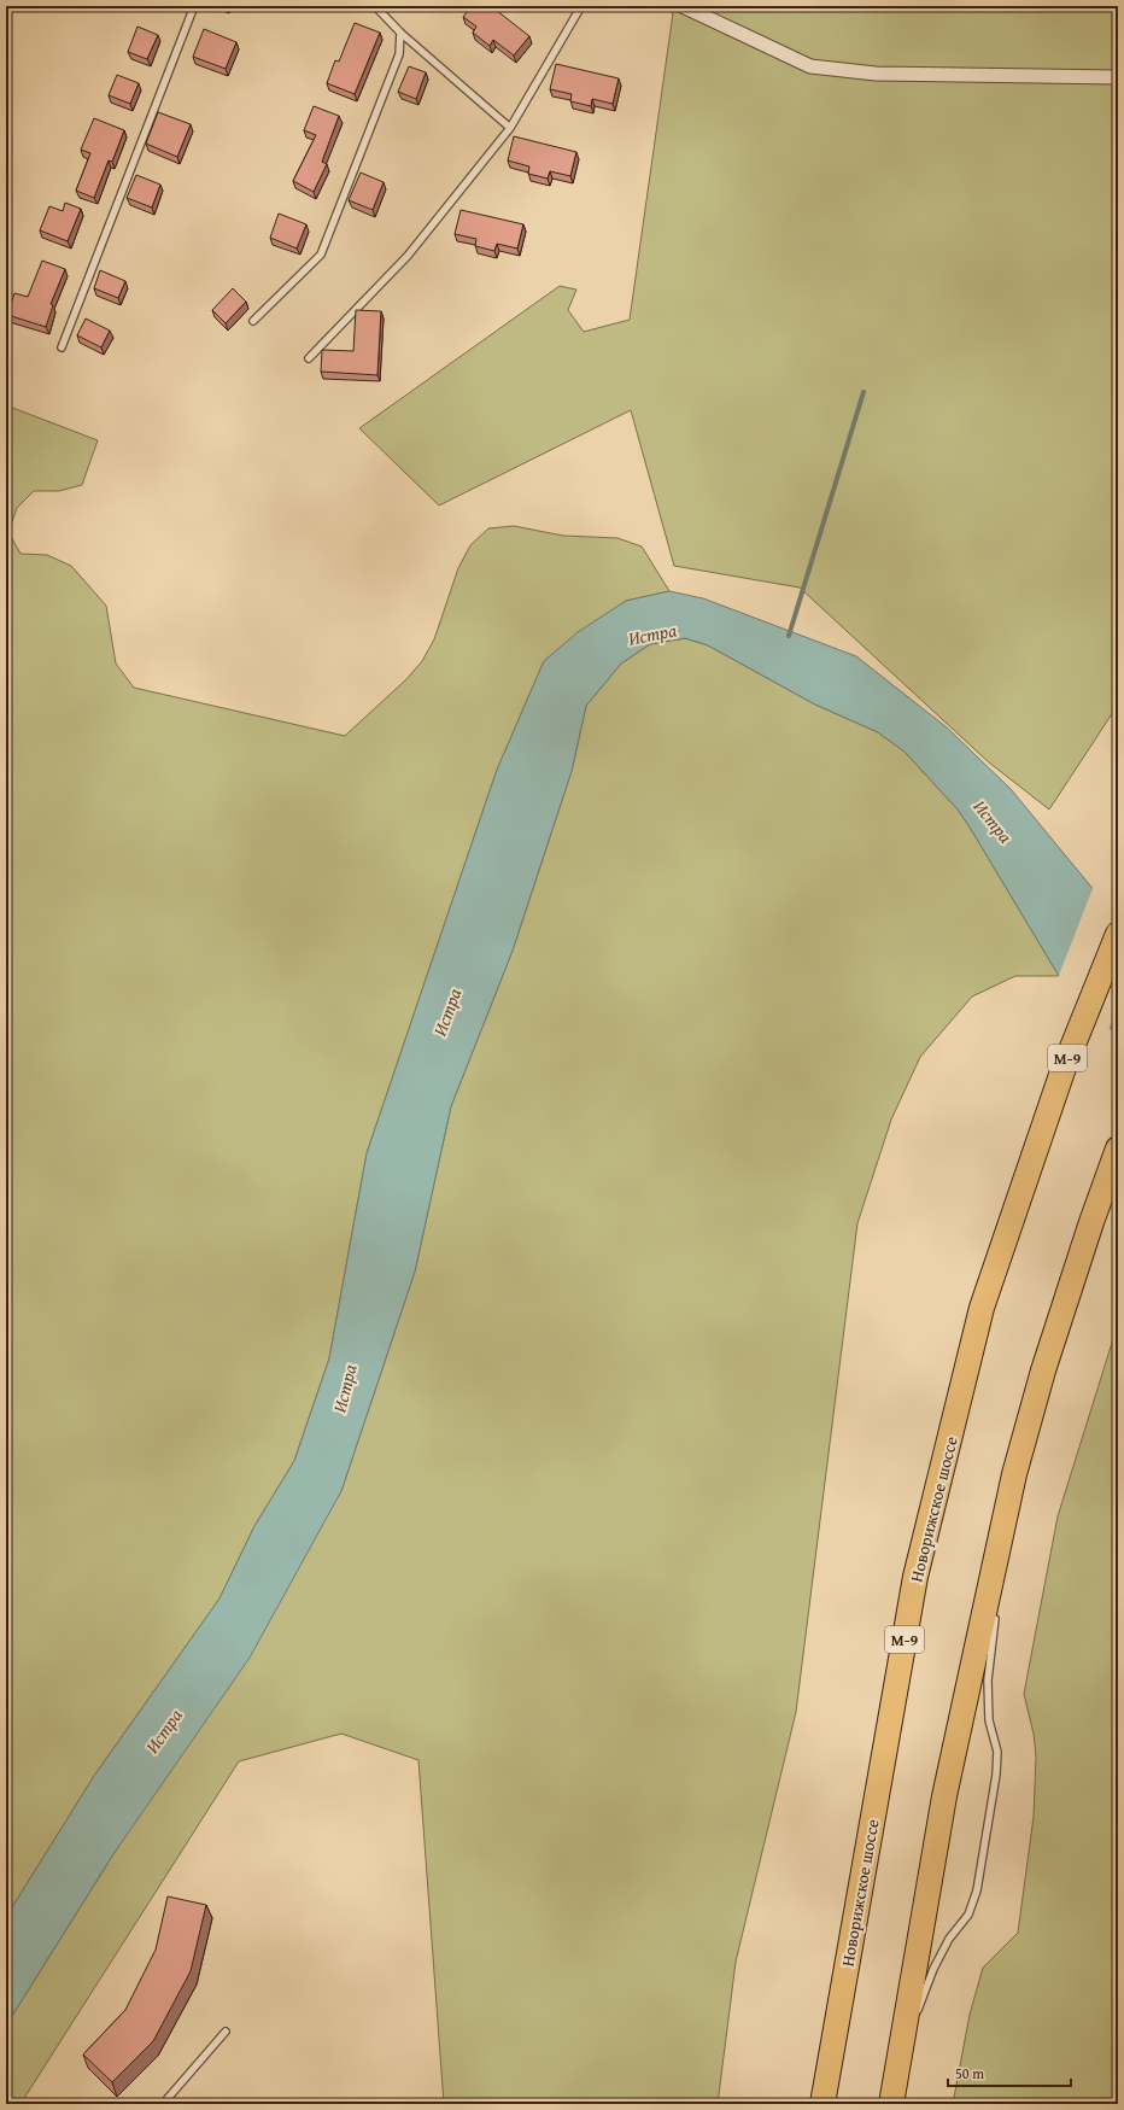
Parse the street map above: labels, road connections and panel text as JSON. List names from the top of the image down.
{
  "streets": {
    "highway": ["М-9", "Новорижское шоссе"]
  },
  "water": ["Истра"],
  "scale_bar": "50 m"
}
